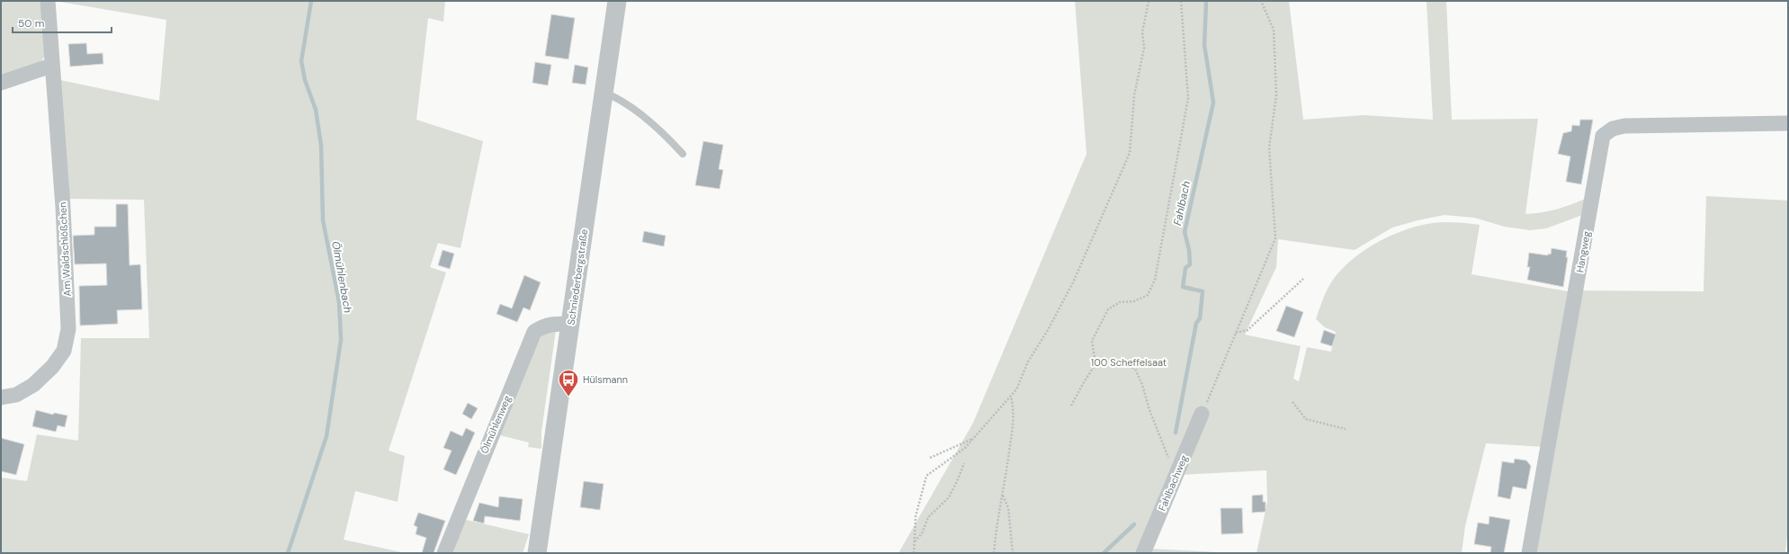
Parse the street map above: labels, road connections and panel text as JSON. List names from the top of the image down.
{
  "streets": {
    "street": [
      "Am Waldschlößchen",
      "Hangweg",
      "Schniederbergstraße",
      "Ölmühlenweg",
      "Fahlbachweg"
    ]
  },
  "crossings": [
    ["Schniederbergstraße", "Ölmühlenweg"]
  ],
  "water": ["Fahlbach", "Ölmühlenbach"],
  "parks": ["100 Scheffelsaat"],
  "places": {
    "bus stop": ["Hülsmann"]
  },
  "scale_bar": "50 m"
}
